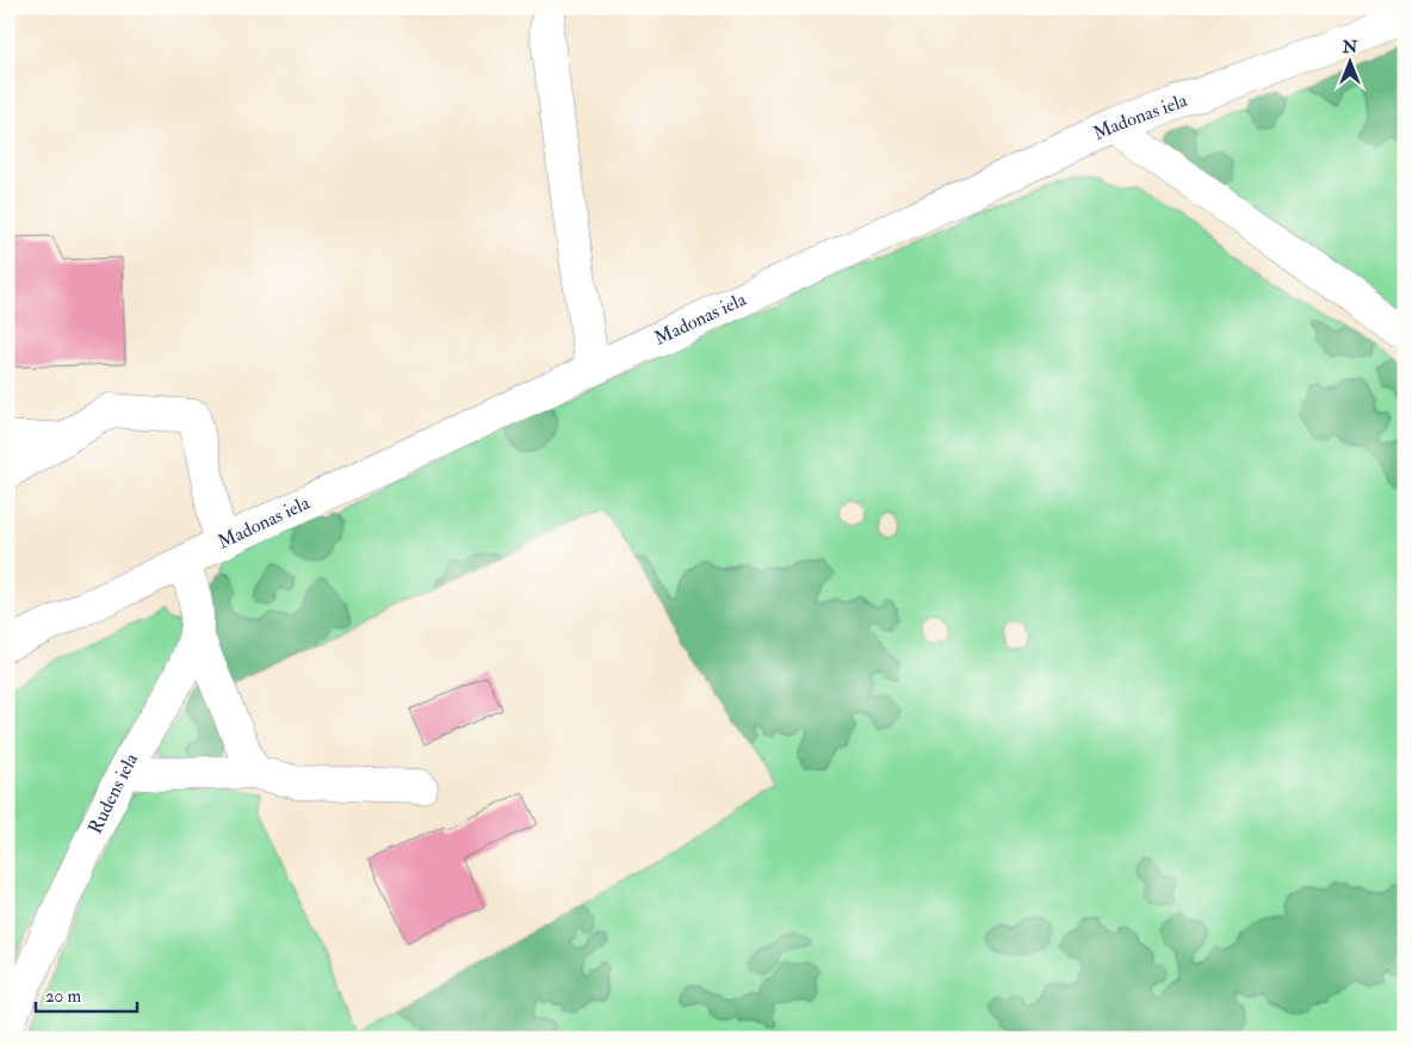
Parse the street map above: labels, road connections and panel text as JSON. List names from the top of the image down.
{
  "streets": {
    "main road": ["Madonas iela", "Rudens iela"]
  },
  "crossings": [
    ["Madonas iela", "Rudens iela"]
  ],
  "scale_bar": "20 m",
  "north": "top"
}
